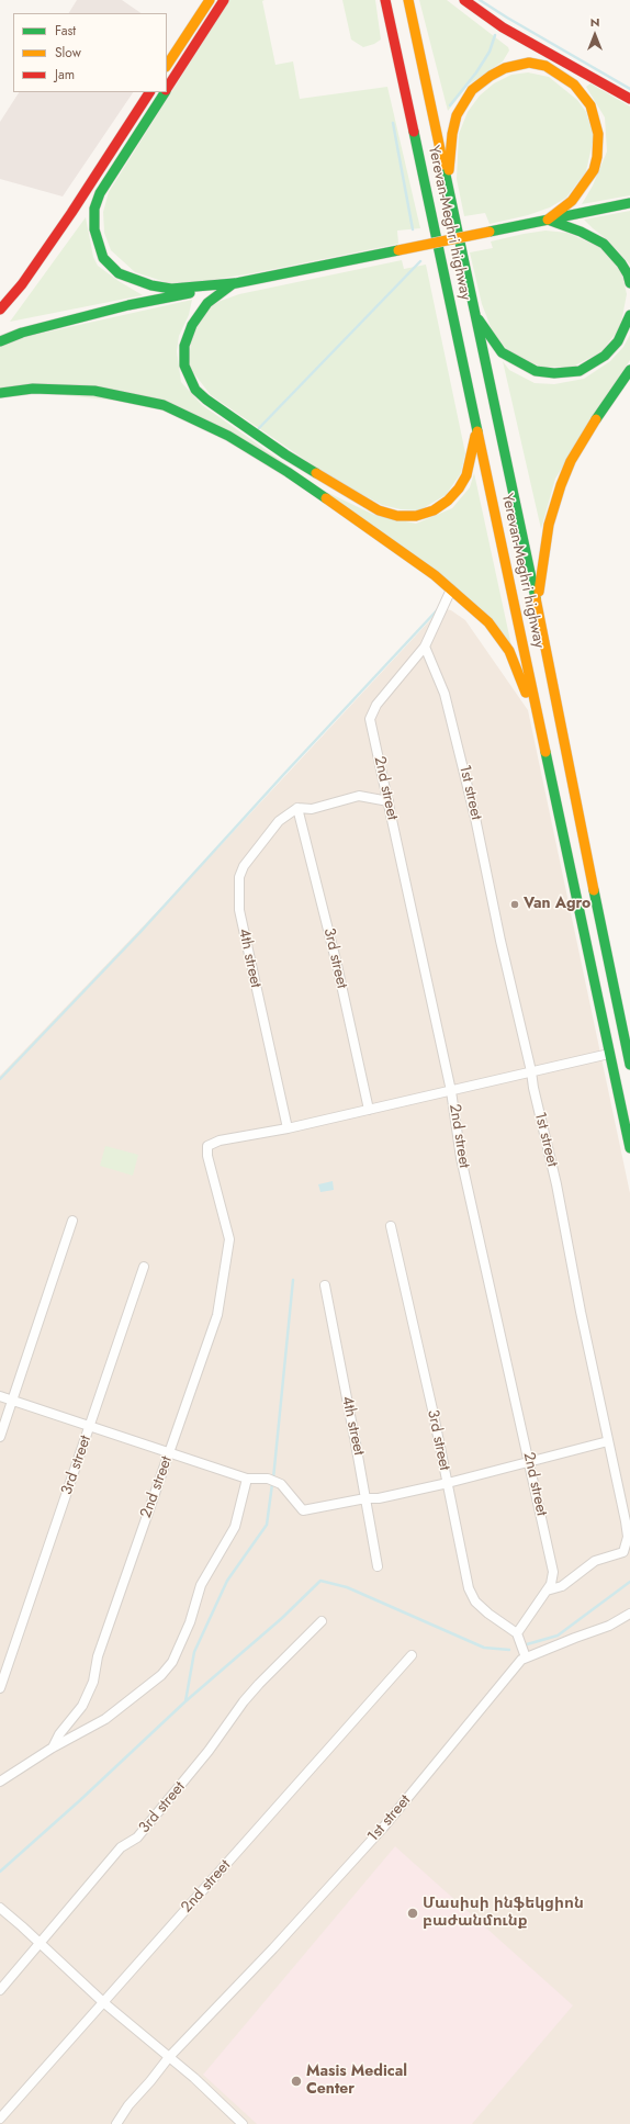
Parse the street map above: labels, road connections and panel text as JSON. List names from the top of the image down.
{
  "streets": {
    "main road": ["Yerevan-Meghri highway"],
    "street": [
      "2nd street",
      "1st street",
      "4th street",
      "3rd street"
    ]
  },
  "crossings": [
    ["2nd street", "1st street"],
    ["2nd street", "4th street"],
    ["2nd street", "3rd street"],
    ["4th street", "3rd street"]
  ],
  "places": ["Van Agro", "Մասիսի ինֆեկցիոն բաժանմունք", "Masis Medical Center"],
  "legend": ["Fast", "Slow", "Jam"],
  "north": "top"
}
